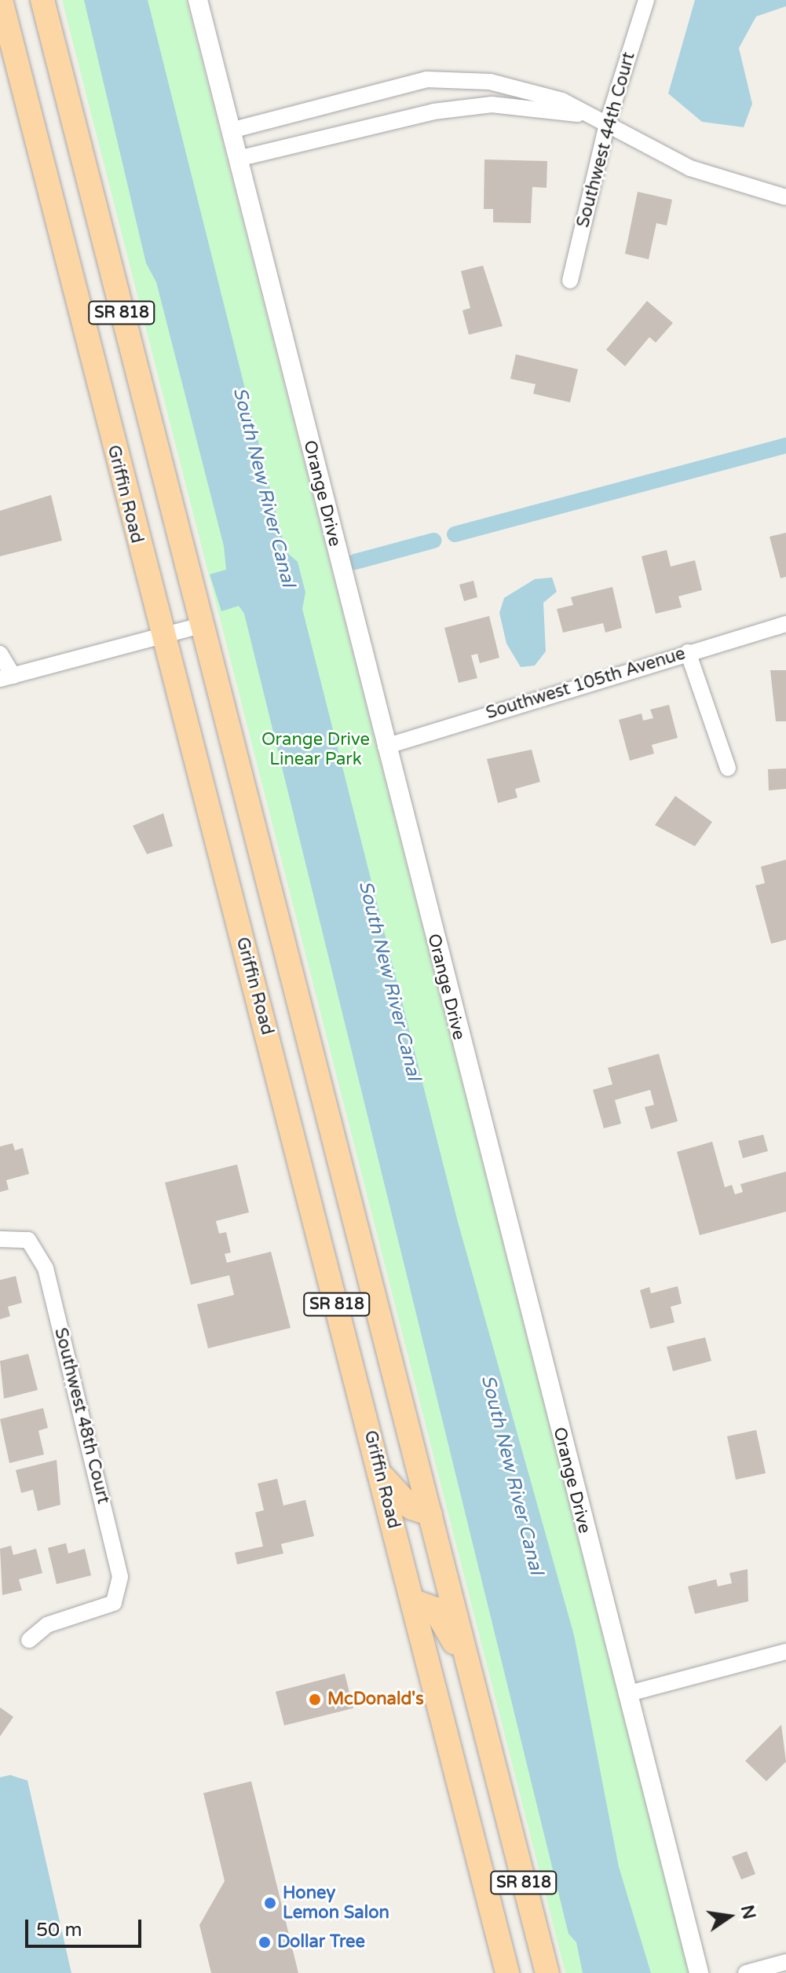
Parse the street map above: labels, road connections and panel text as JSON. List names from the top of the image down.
{
  "streets": {
    "main road": ["SR 818", "Griffin Road"],
    "street": [
      "Southwest 44th Court",
      "Orange Drive",
      "Southwest 105th Avenue",
      "Southwest 48th Court"
    ]
  },
  "crossings": [
    ["Orange Drive", "Southwest 105th Avenue"]
  ],
  "water": ["South New River Canal"],
  "parks": ["Orange Drive Linear Park"],
  "places": ["McDonald's", "Honey Lemon Salon", "Dollar Tree"],
  "scale_bar": "50 m",
  "north": "right"
}
